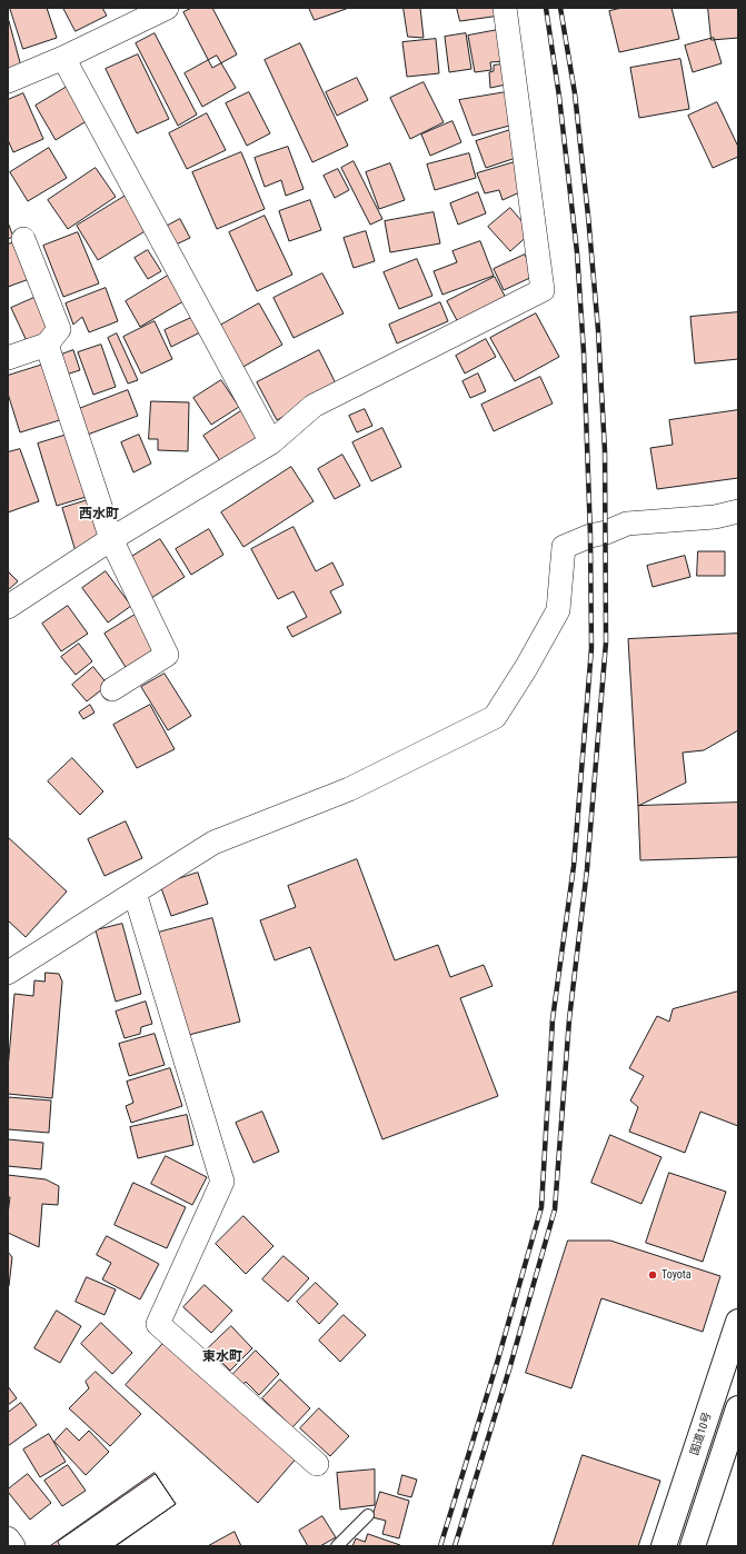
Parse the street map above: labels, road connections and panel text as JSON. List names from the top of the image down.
{
  "streets": {
    "highway": ["国道10号"]
  },
  "districts": ["西水町", "東水町"],
  "places": ["Toyota"]
}
